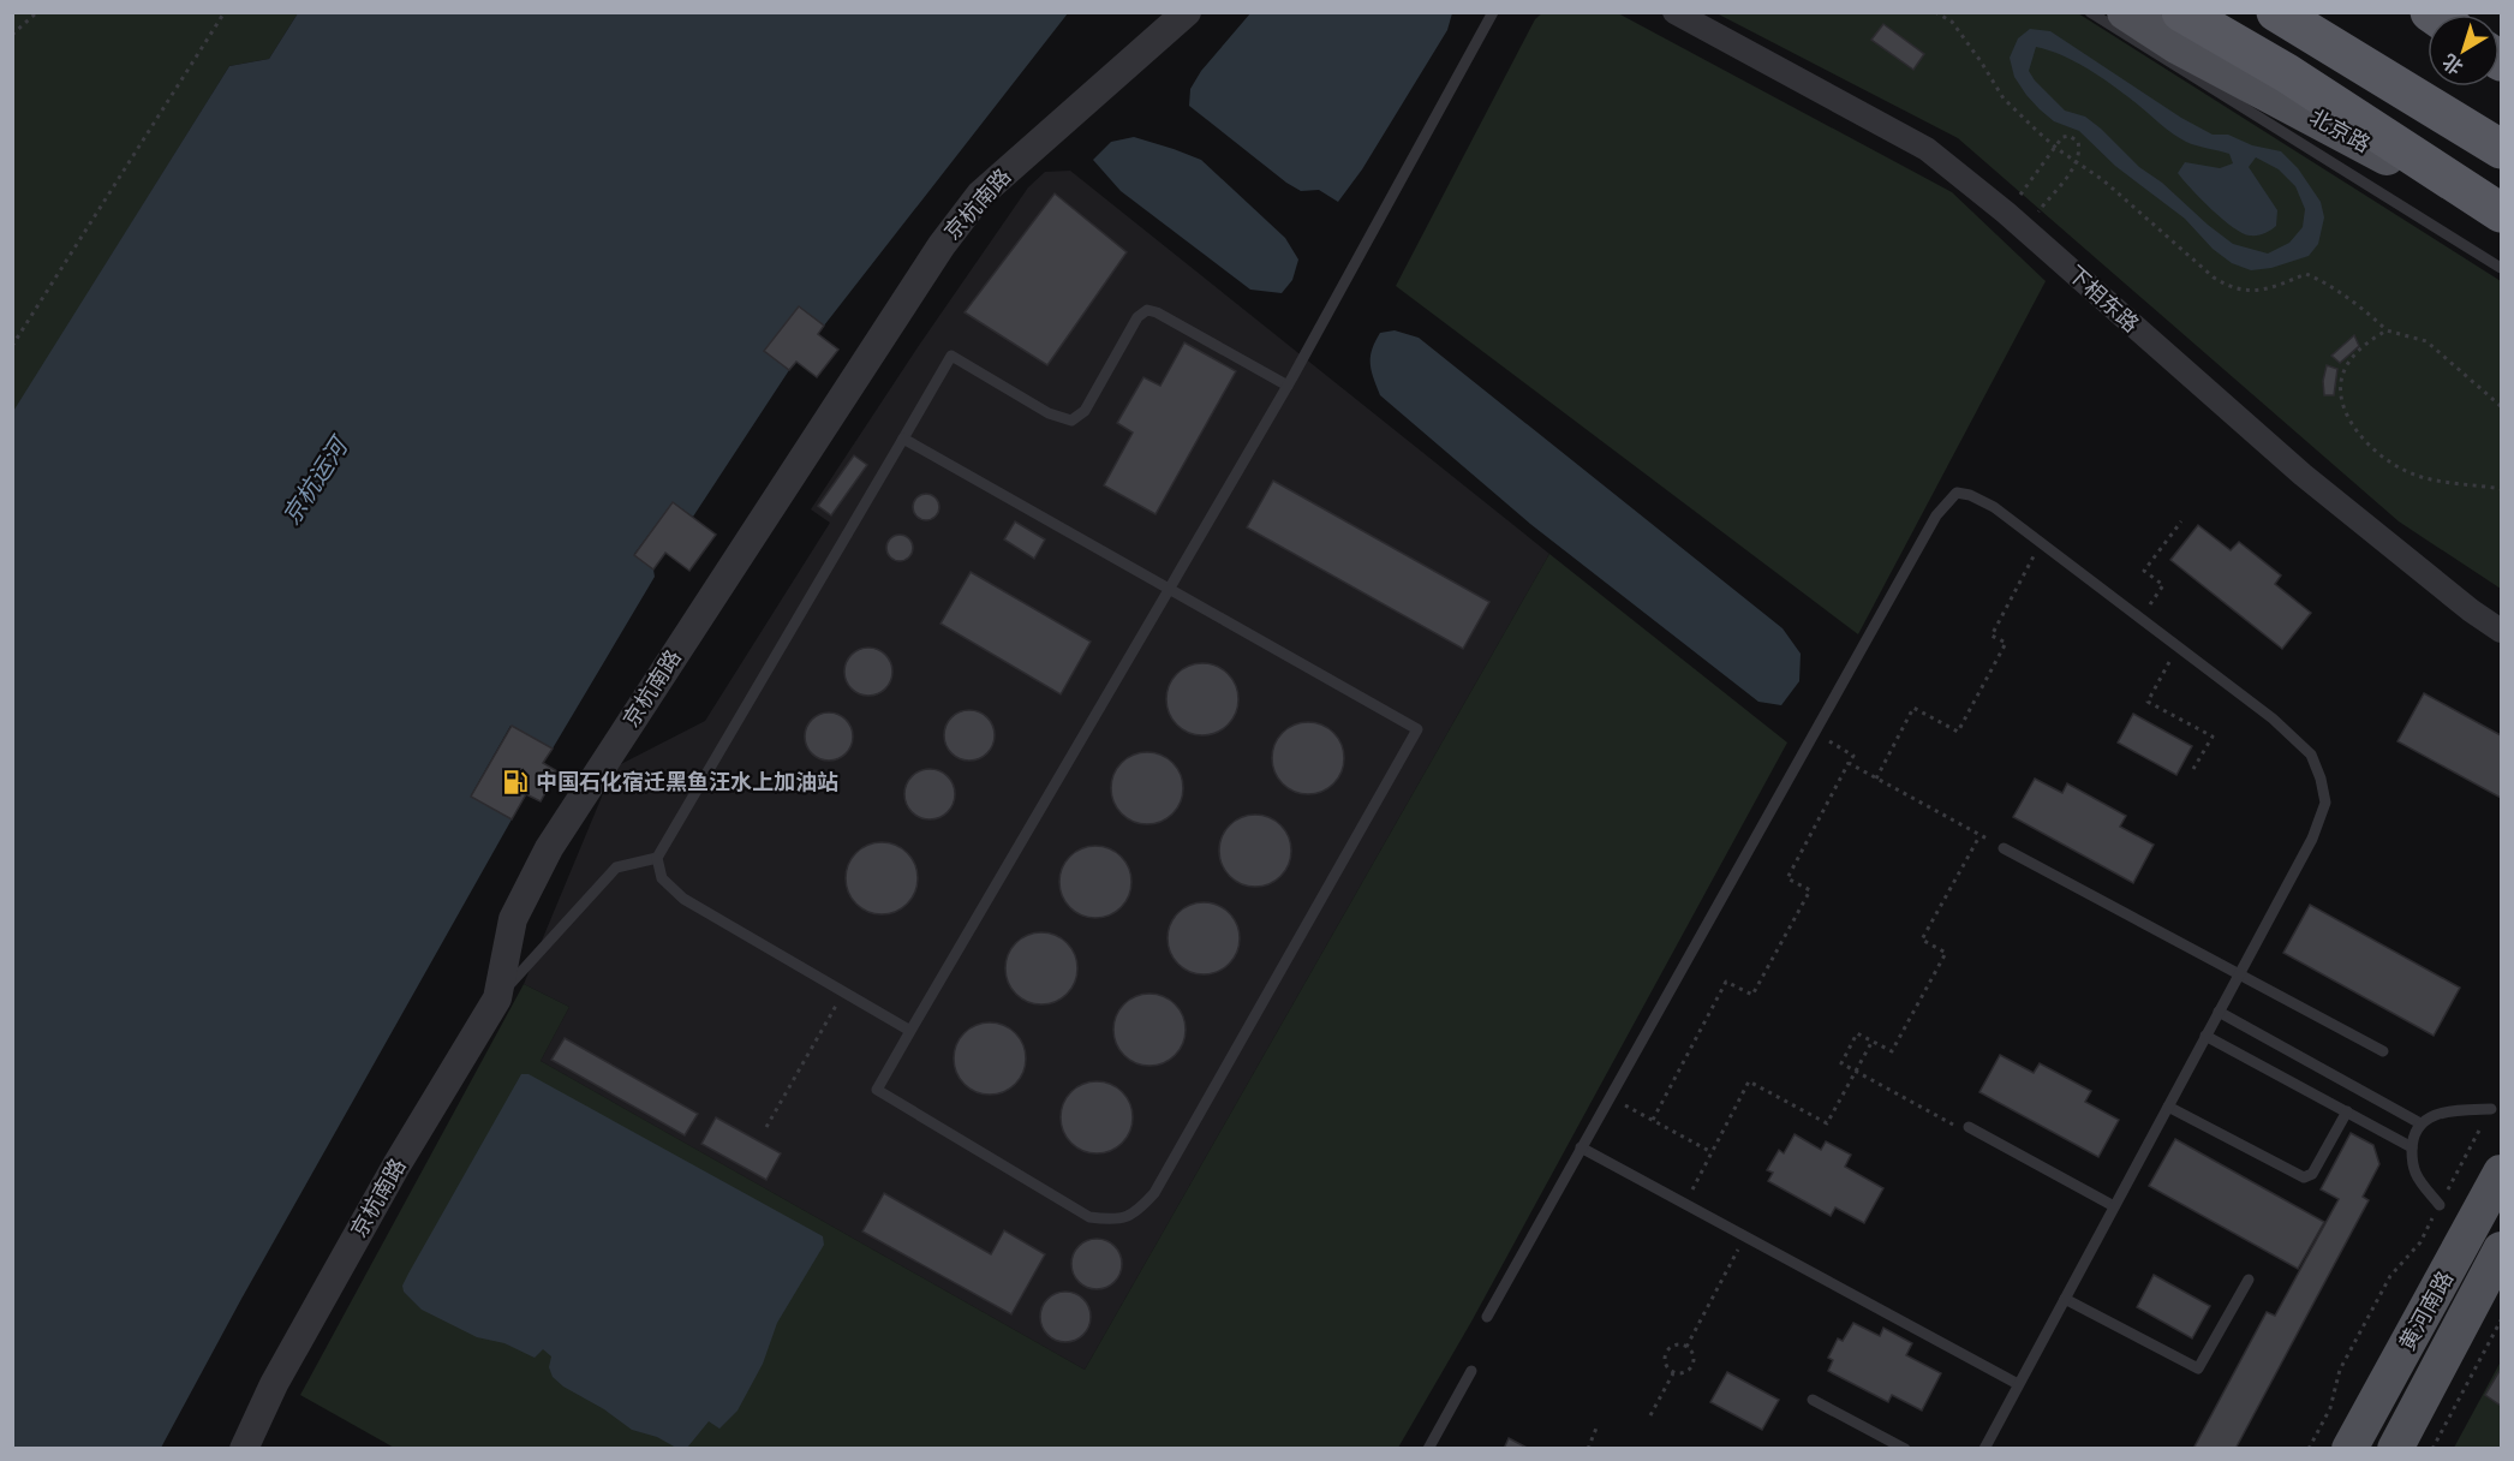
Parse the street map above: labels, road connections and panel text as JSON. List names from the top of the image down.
{
  "streets": {
    "main road": ["北京路", "黄河南路"],
    "street": ["京杭南路", "下相东路"]
  },
  "water": ["京杭运河"],
  "places": {
    "fuel station": ["中国石化宿迁黑鱼汪水上加油站"]
  },
  "north": "bottom left"
}
